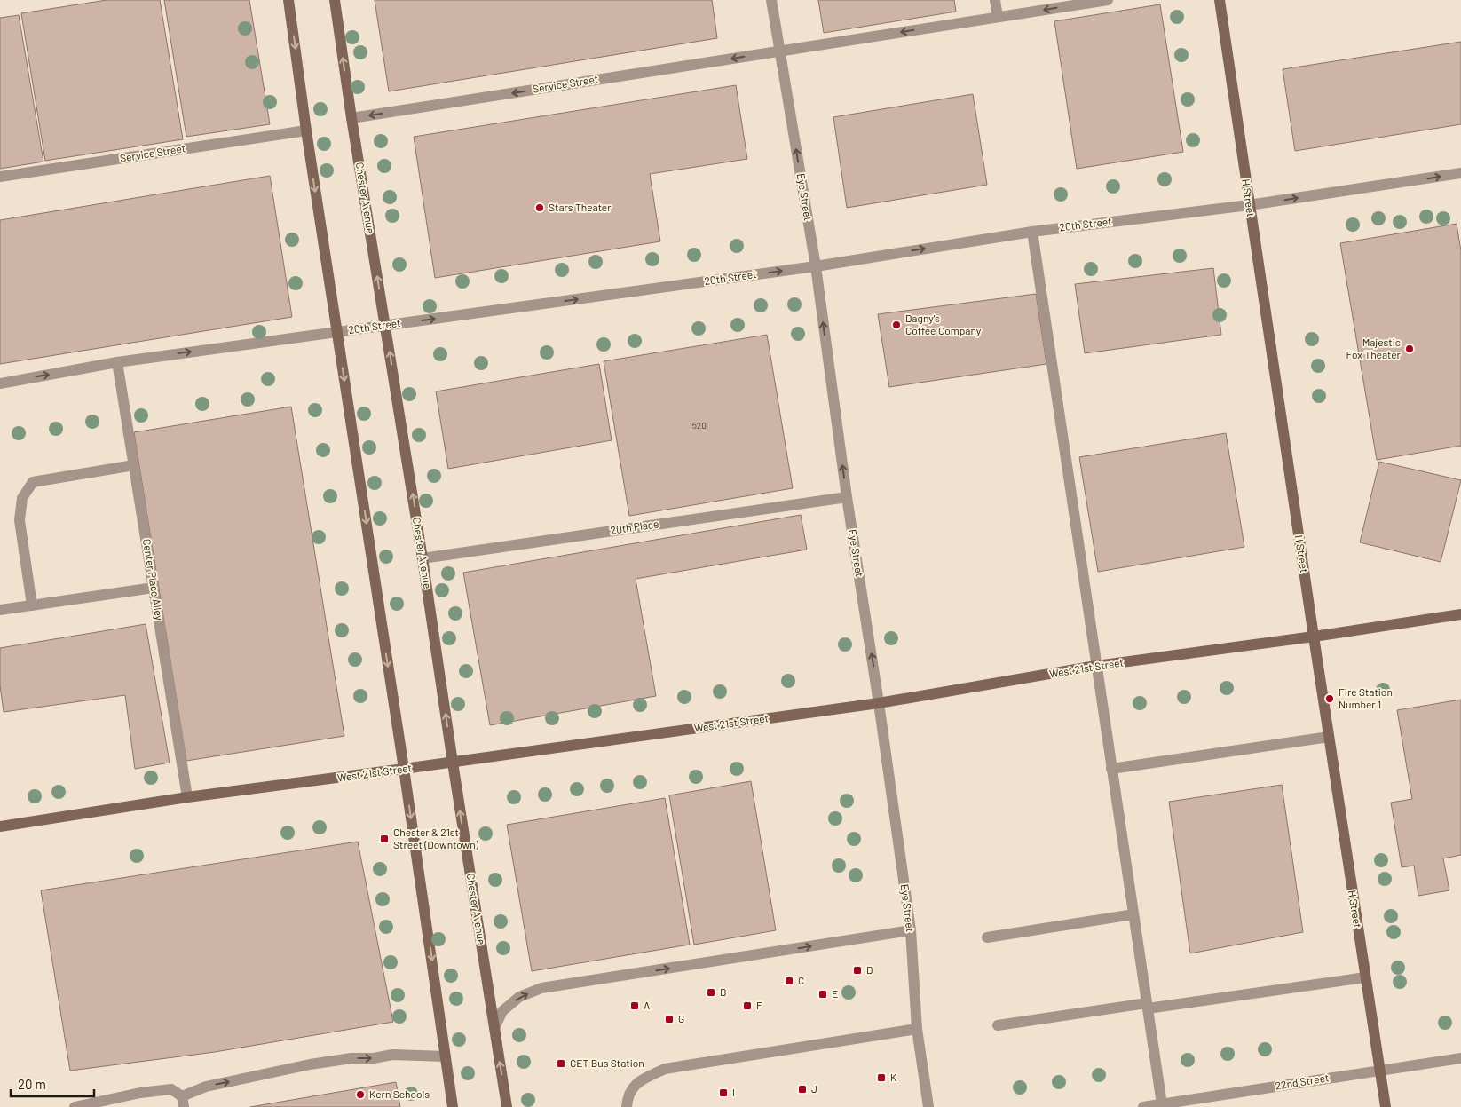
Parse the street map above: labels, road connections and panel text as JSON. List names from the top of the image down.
{
  "streets": {
    "street": [
      "Service Street",
      "Eye Street",
      "Chester Avenue",
      "H Street",
      "20th Street",
      "20th Place",
      "Center Place Alley",
      "West 21st Street",
      "22nd Street"
    ]
  },
  "crossings": [
    ["Service Street", "Eye Street"],
    ["Service Street", "Chester Avenue"],
    ["Eye Street", "20th Street"],
    ["Eye Street", "20th Place"],
    ["Eye Street", "West 21st Street"],
    ["Chester Avenue", "20th Street"],
    ["Chester Avenue", "20th Place"],
    ["Chester Avenue", "West 21st Street"],
    ["H Street", "20th Street"],
    ["H Street", "West 21st Street"],
    ["H Street", "22nd Street"],
    ["20th Street", "Center Place Alley"],
    ["Center Place Alley", "West 21st Street"]
  ],
  "one_way": ["Service Street", "Eye Street", "20th Street"],
  "places": {
    "other": [
      "Stars Theater",
      "Dagny's Coffee Company",
      "Majestic Fox Theater",
      "Fire Station Number 1",
      "Kern Schools"
    ],
    "transit": [
      "Chester & 21st Street (Downtown)",
      "D",
      "C",
      "B",
      "E",
      "A",
      "F",
      "G",
      "GET Bus Station",
      "K",
      "J",
      "I"
    ]
  },
  "house_numbers": ["1520"],
  "scale_bar": "20 m"
}
